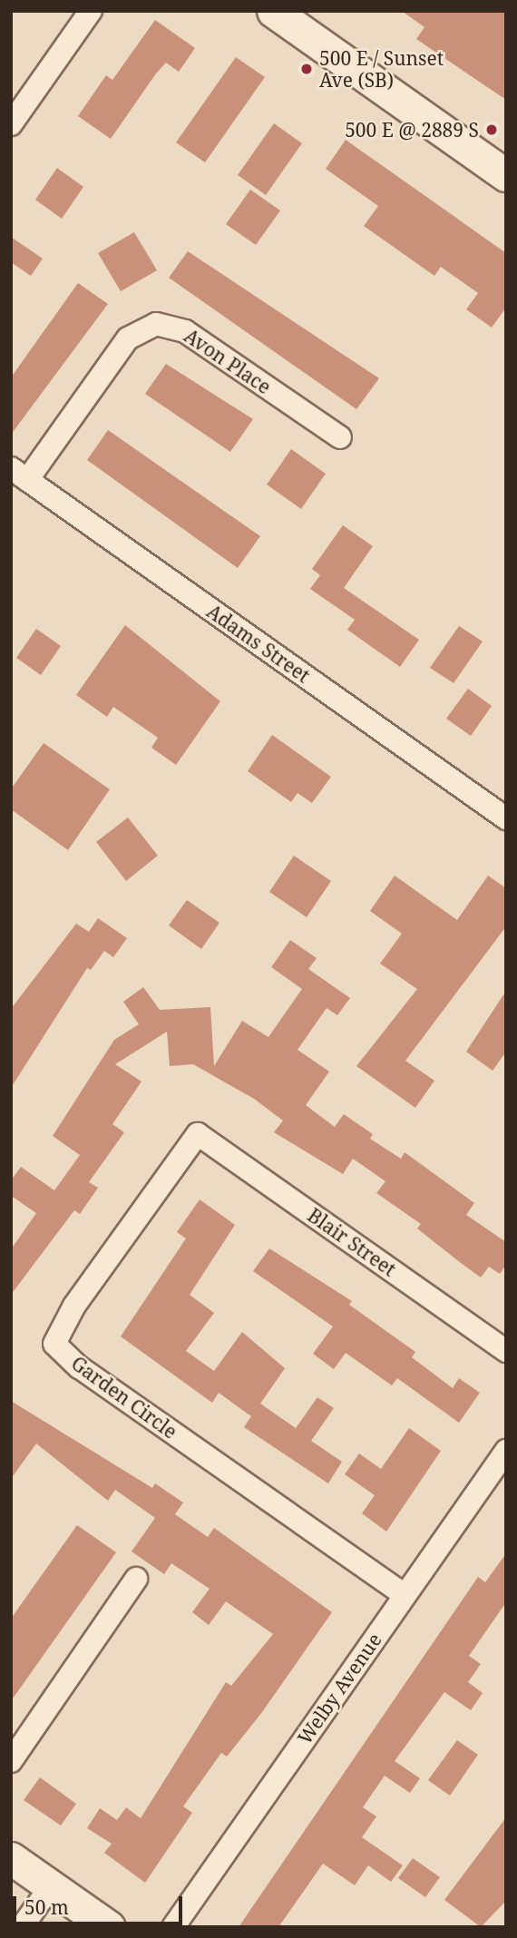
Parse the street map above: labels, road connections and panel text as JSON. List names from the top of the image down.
{
  "streets": {
    "street": [
      "Avon Place",
      "Adams Street",
      "Blair Street",
      "Garden Circle",
      "Welby Avenue"
    ]
  },
  "crossings": [
    ["Avon Place", "Adams Street"],
    ["Blair Street", "Garden Circle"],
    ["Garden Circle", "Welby Avenue"]
  ],
  "places": ["500 E / Sunset Ave (SB)", "500 E @ 2889 S"],
  "scale_bar": "50 m"
}
